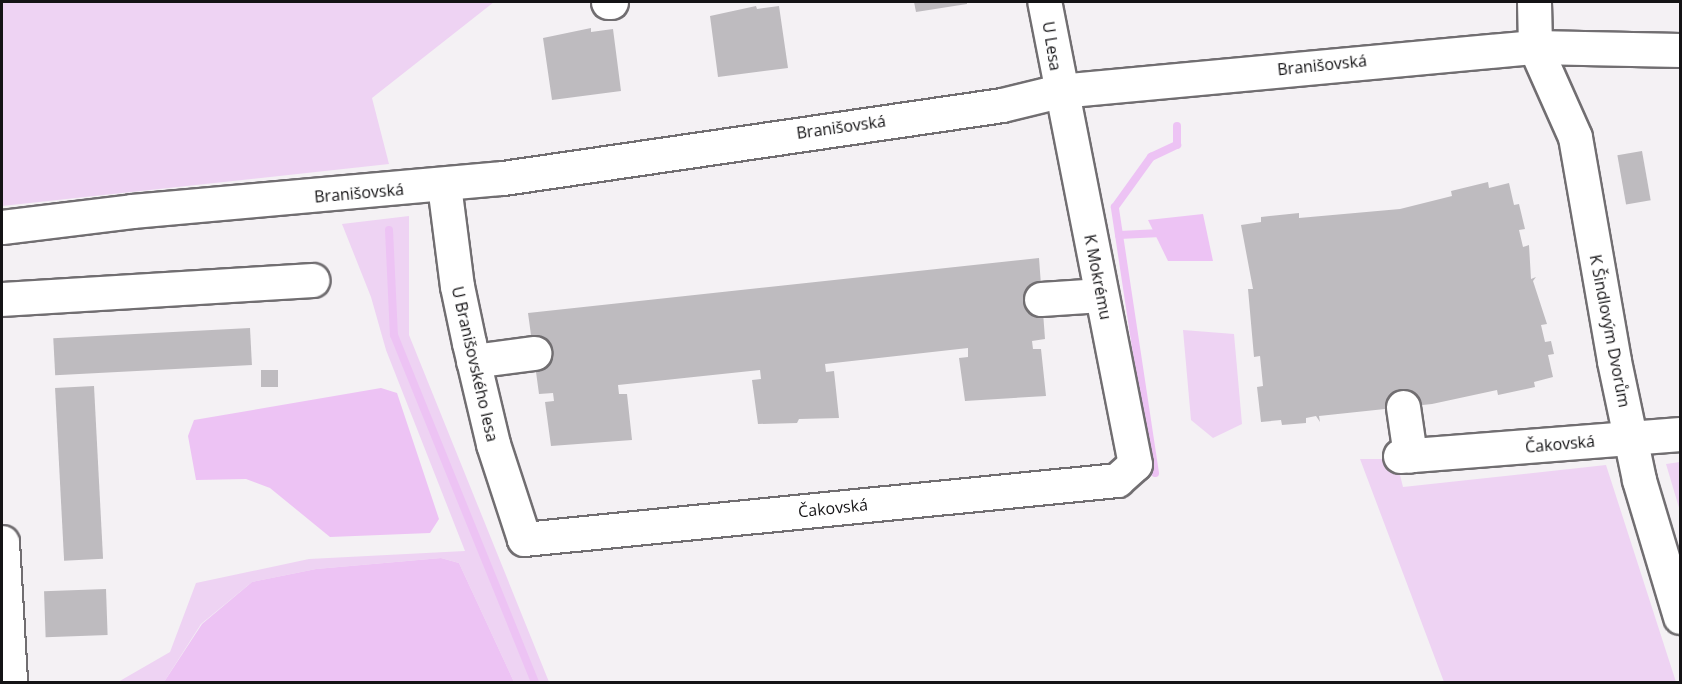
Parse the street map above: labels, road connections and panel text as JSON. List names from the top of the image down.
{
  "streets": {
    "street": [
      "U Lesa",
      "Branišovská",
      "K Mokrému",
      "K Šindlovým Dvorům",
      "U Branišovského lesa",
      "Čakovská"
    ]
  },
  "crossings": [
    ["U Lesa", "Branišovská"],
    ["U Lesa", "K Mokrému"],
    ["Branišovská", "K Mokrému"],
    ["Branišovská", "K Šindlovým Dvorům"],
    ["Branišovská", "U Branišovského lesa"],
    ["K Mokrému", "Čakovská"],
    ["K Šindlovým Dvorům", "Čakovská"],
    ["U Branišovského lesa", "Čakovská"]
  ]
}
